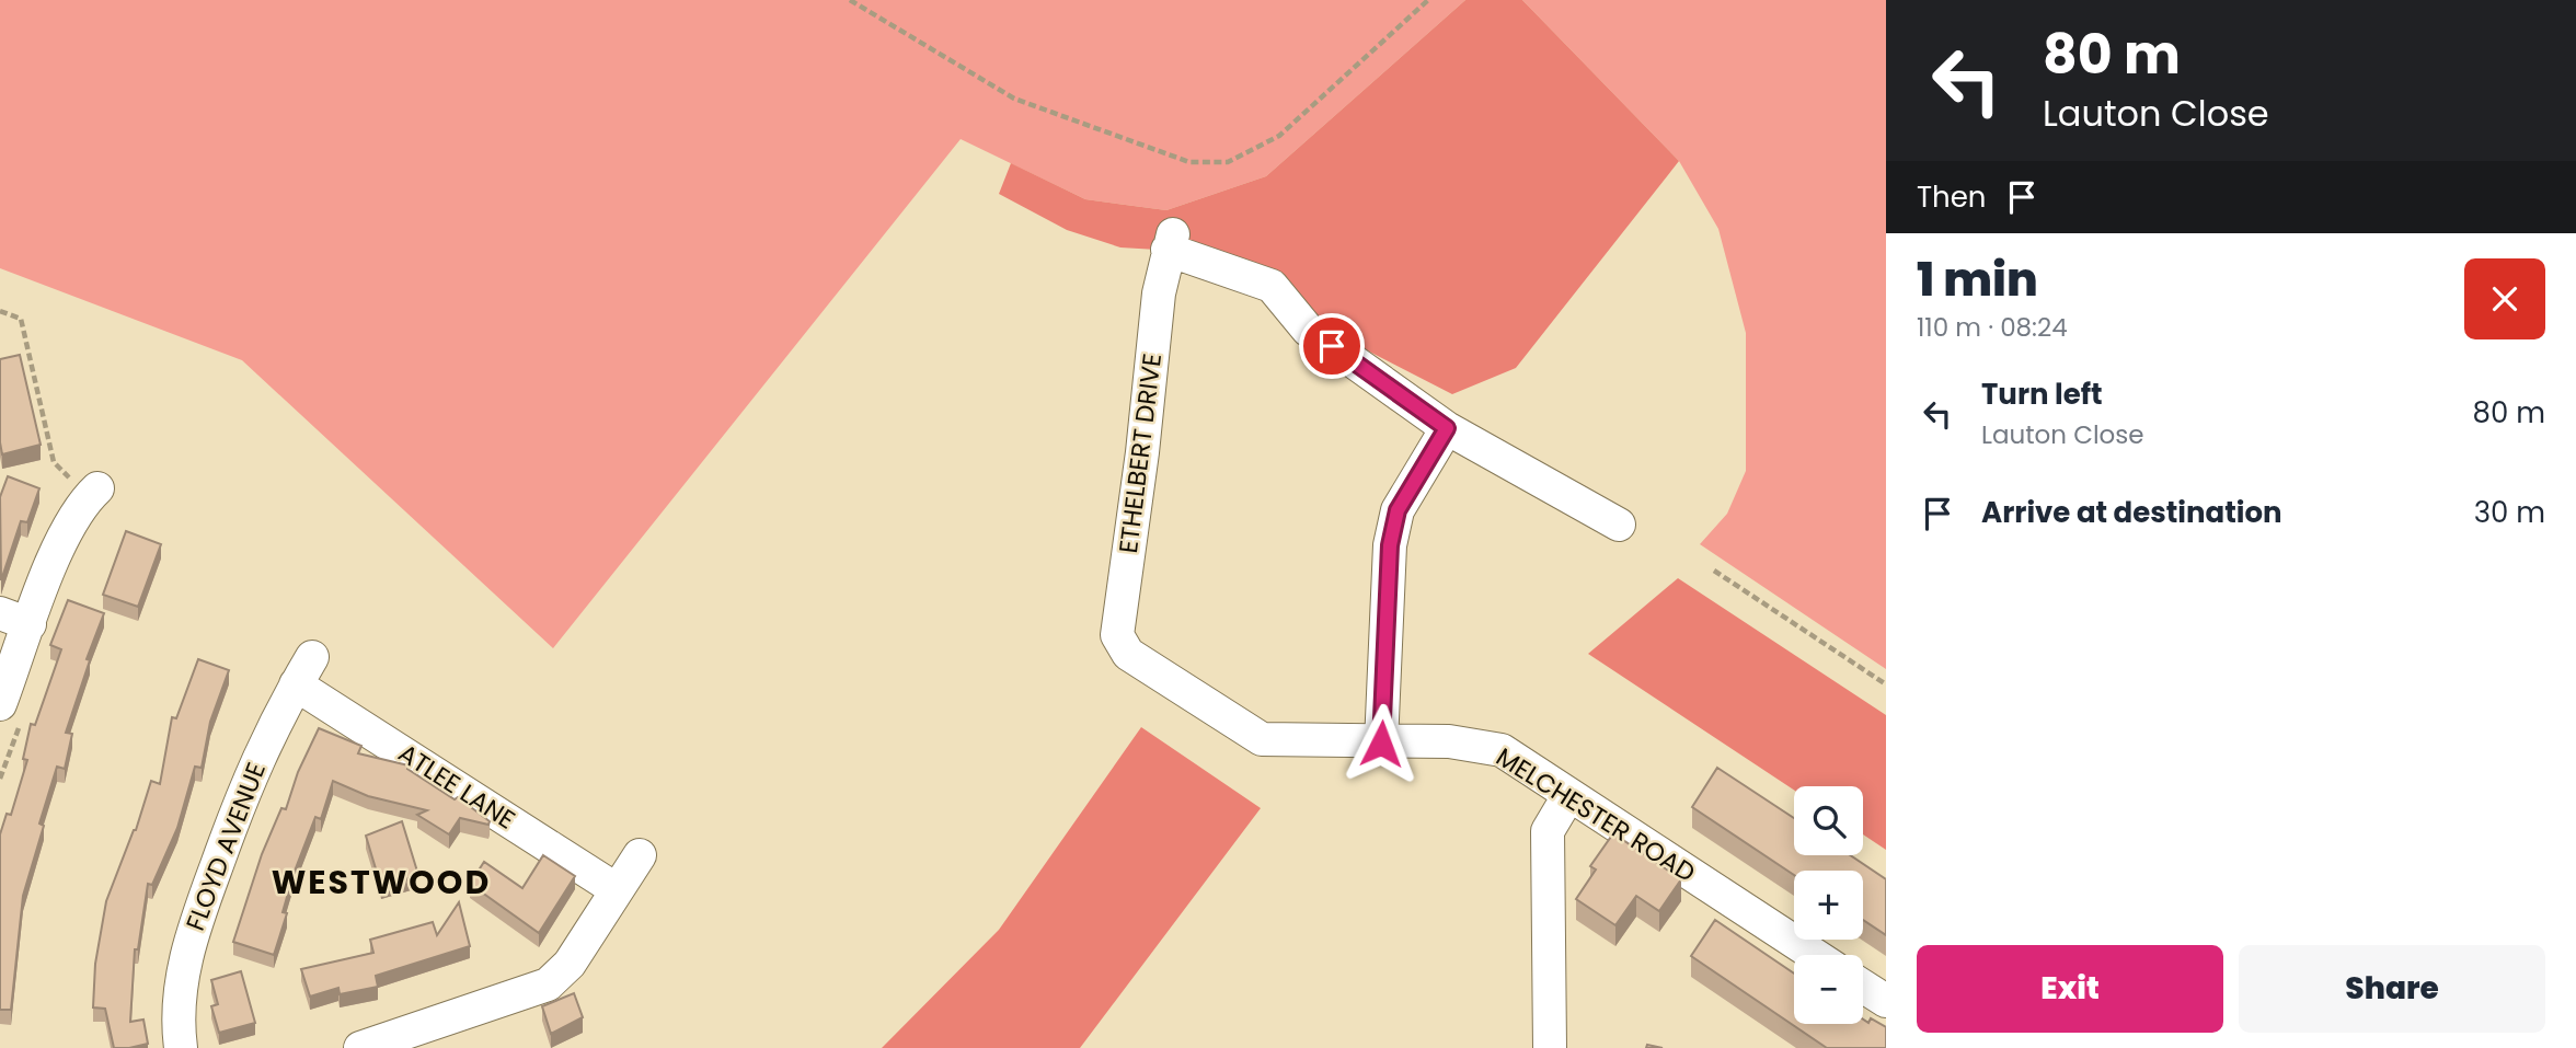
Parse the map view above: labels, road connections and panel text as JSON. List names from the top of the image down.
{
  "streets": {
    "street": [
      "ETHELBERT DRIVE",
      "ATLEE LANE",
      "MELCHESTER ROAD",
      "FLOYD AVENUE"
    ]
  },
  "crossings": [
    ["ETHELBERT DRIVE", "MELCHESTER ROAD"],
    ["ATLEE LANE", "FLOYD AVENUE"]
  ],
  "districts": ["WESTWOOD"],
  "page": {
    "turn": ["80 m", "Lauton Close"],
    "then": "Then",
    "heading": ["1 min", "110 m · 08:24"],
    "list": [
      {
        "name": "Turn left",
        "note": "Lauton Close",
        "value": "80 m"
      },
      {
        "name": "Arrive at destination",
        "value": "30 m"
      }
    ],
    "map_buttons": ["+", "−"],
    "buttons": ["Exit", "Share"]
  }
}
